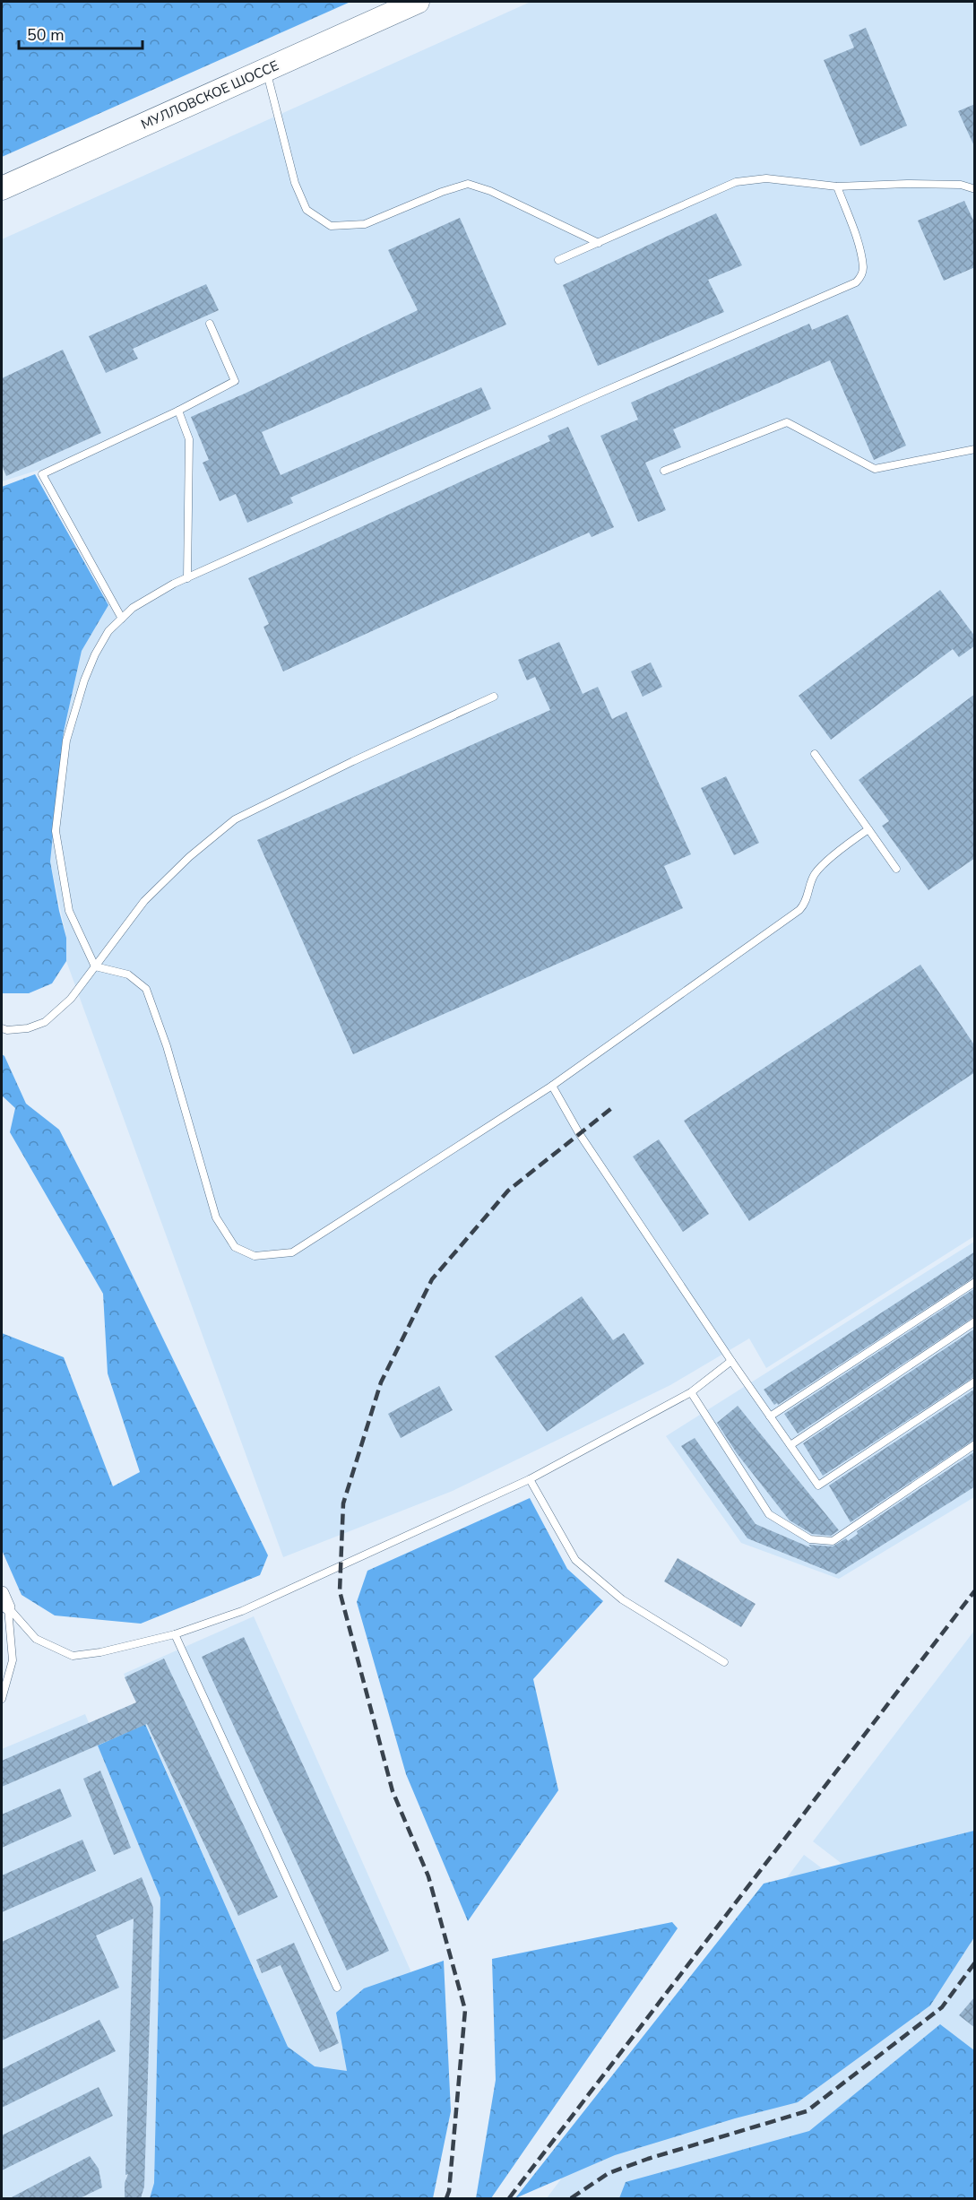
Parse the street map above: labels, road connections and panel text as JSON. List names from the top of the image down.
{
  "streets": {
    "highway": ["МУЛЛОВСКОЕ ШОССЕ"]
  },
  "scale_bar": "50 m"
}
